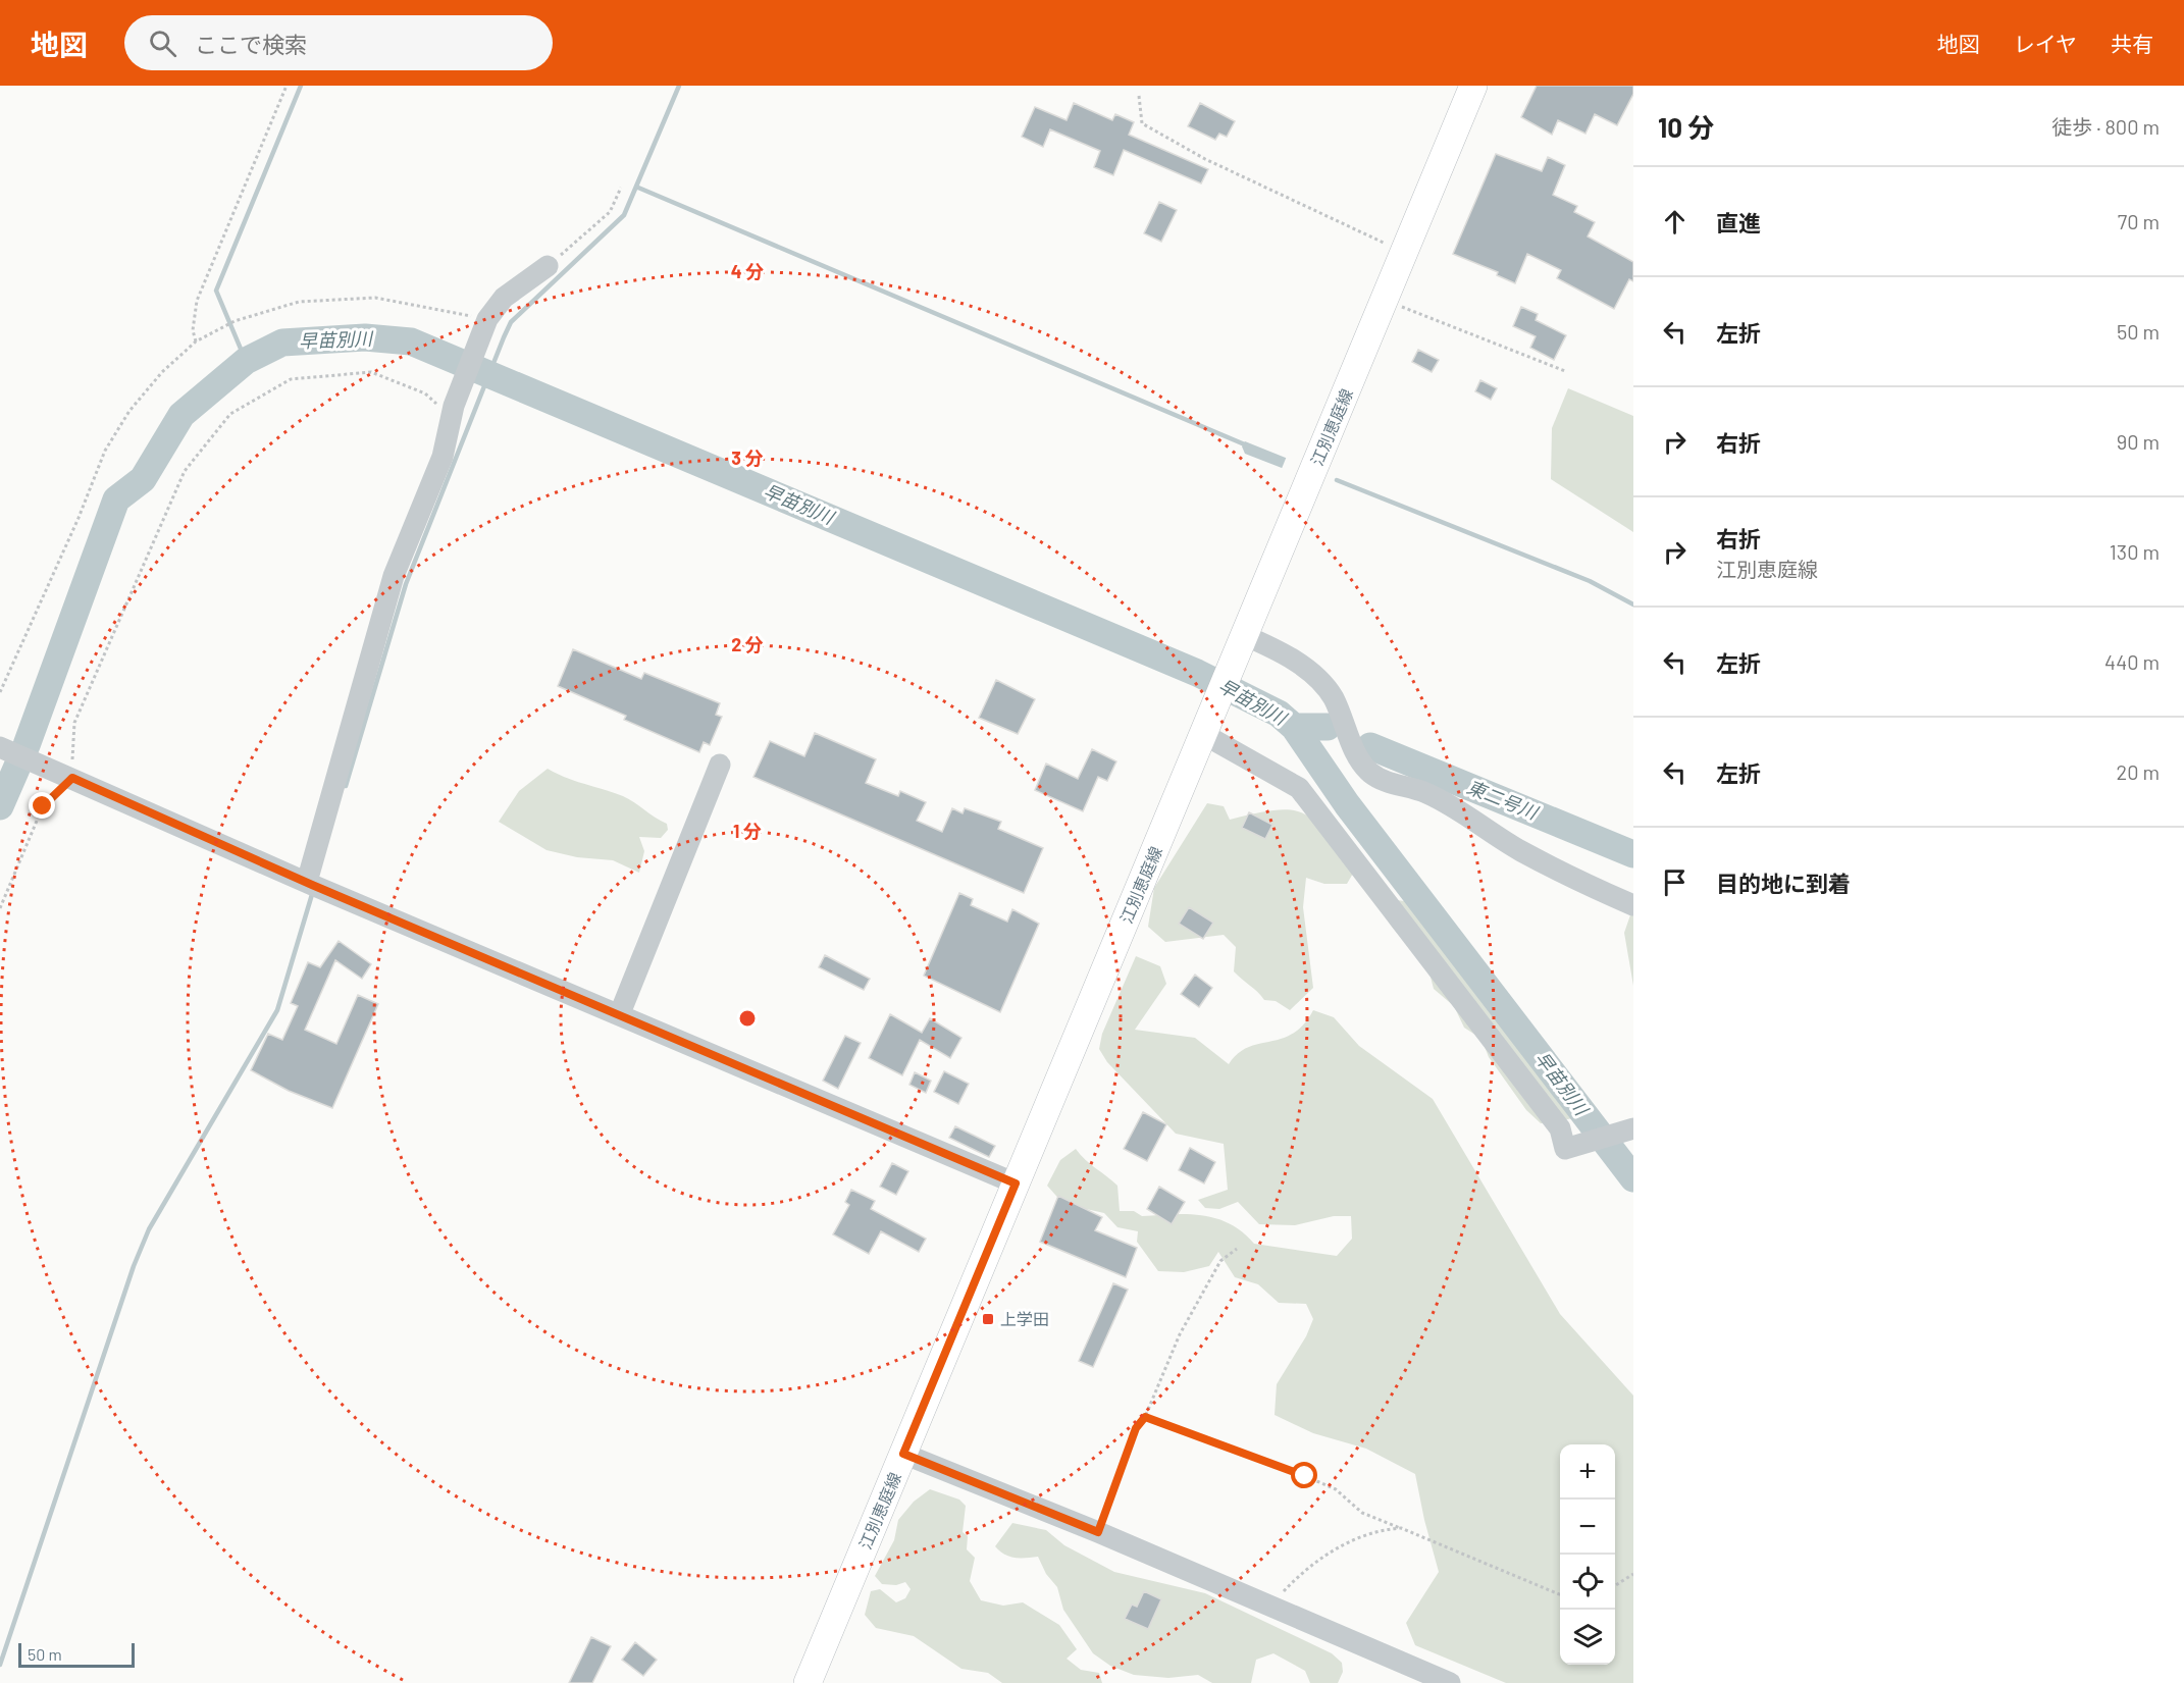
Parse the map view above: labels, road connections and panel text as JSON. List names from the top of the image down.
{
  "streets": {
    "main road": ["江別恵庭線"]
  },
  "water": ["早苗別川", "東二号川"],
  "places": {
    "transit": ["上学田"]
  },
  "scale_bar": "50 m",
  "page": {
    "header": "地図",
    "search": "ここで検索",
    "nav": ["地図", "レイヤ", "共有"],
    "heading": ["10 分", "徒歩 · 800 m"],
    "list": [
      ["直進", "70 m"],
      ["左折", "50 m"],
      ["右折", "90 m"],
      ["右折", "江別恵庭線", "130 m"],
      ["左折", "440 m"],
      ["左折", "20 m"],
      "目的地に到着"
    ],
    "map_buttons": ["+", "−"],
    "scale": "50 m"
  },
  "rings": [
    "4 分",
    "3 分",
    "2 分",
    "1 分"
  ]
}
